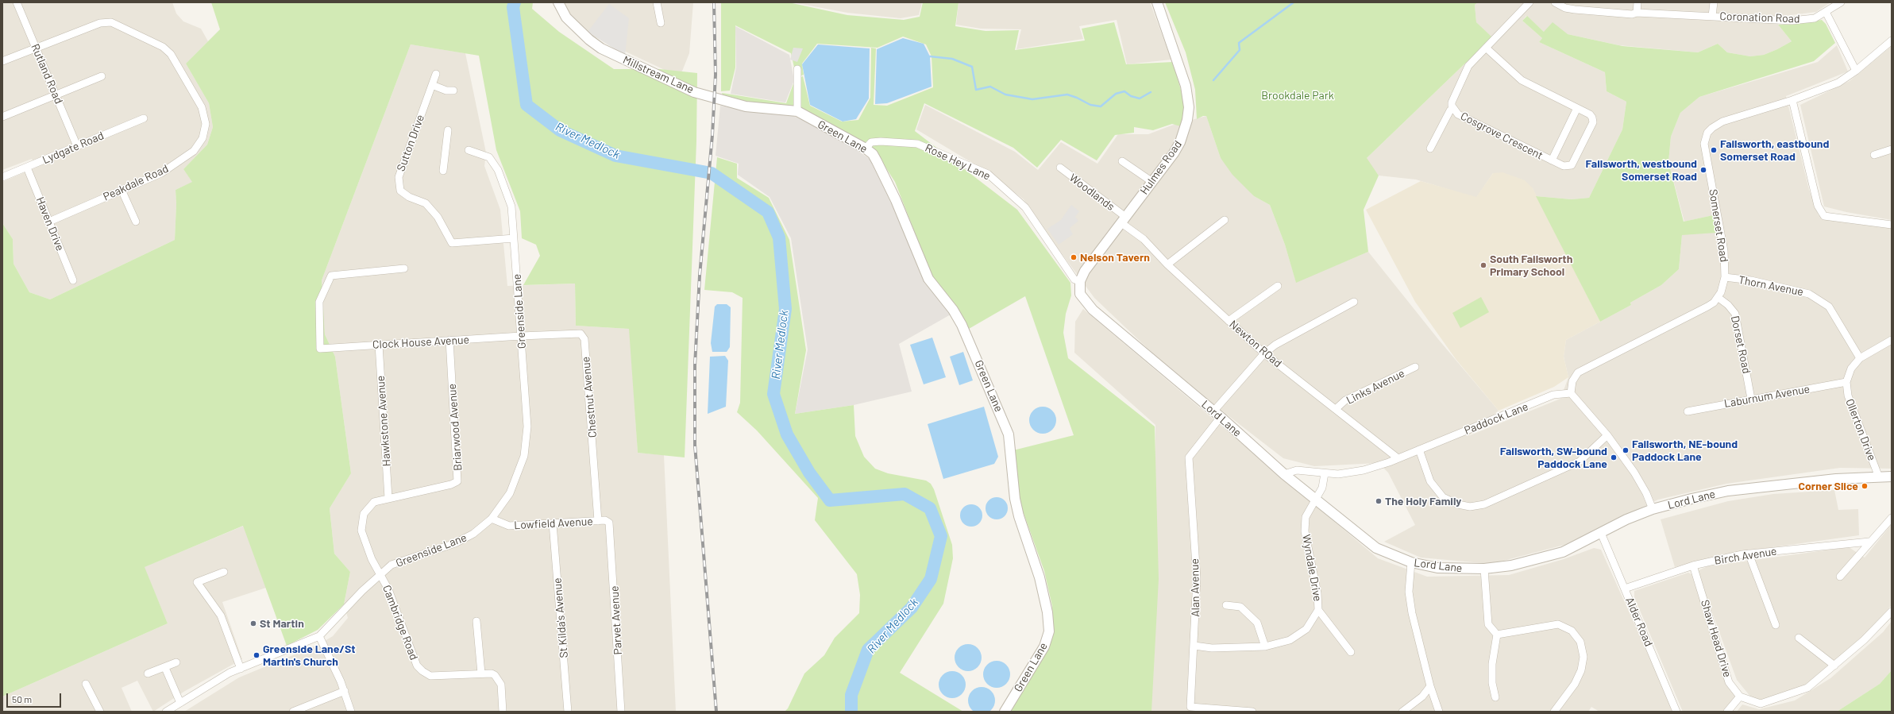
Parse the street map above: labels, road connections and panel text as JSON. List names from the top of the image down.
{
  "streets": {
    "street": [
      "Coronation Road",
      "Rutland Road",
      "Millstream Lane",
      "Cosgrove Crescent",
      "Green Lane",
      "Sutton Drive",
      "Lydgate Road",
      "Rose Hey Lane",
      "Hulmes Road",
      "Peakdale Road",
      "Woodlands",
      "Haven Drive",
      "Somerset Road",
      "Thorn Avenue",
      "Greenside Lane",
      "Clock House Avenue",
      "Newton ROad",
      "Dorset Road",
      "Links Avenue",
      "Laburnum Avenue",
      "Chestnut Avenue",
      "Lord Lane",
      "Paddock Lane",
      "Hawkstone Avenue",
      "Briarwood Avenue",
      "Ollerton Drive",
      "Lowfield Avenue",
      "Birch Avenue",
      "Wyndale Drive",
      "Alan Avenue",
      "St Kilda's Avenue",
      "Parvet Avenue",
      "Alder Road",
      "Cambridge Road",
      "Shaw Head Drive"
    ]
  },
  "crossings": [
    ["Rutland Road", "Lydgate Road"],
    ["Rutland Road", "Peakdale Road"],
    ["Millstream Lane", "Green Lane"],
    ["Green Lane", "Rose Hey Lane"],
    ["Sutton Drive", "Greenside Lane"],
    ["Lydgate Road", "Haven Drive"],
    ["Rose Hey Lane", "Hulmes Road"],
    ["Rose Hey Lane", "Lord Lane"],
    ["Hulmes Road", "Woodlands"],
    ["Hulmes Road", "Newton ROad"],
    ["Hulmes Road", "Lord Lane"],
    ["Peakdale Road", "Haven Drive"],
    ["Woodlands", "Newton ROad"],
    ["Somerset Road", "Thorn Avenue"],
    ["Somerset Road", "Dorset Road"],
    ["Greenside Lane", "Clock House Avenue"],
    ["Greenside Lane", "Chestnut Avenue"],
    ["Greenside Lane", "Briarwood Avenue"],
    ["Greenside Lane", "Lowfield Avenue"],
    ["Greenside Lane", "Cambridge Road"],
    ["Clock House Avenue", "Chestnut Avenue"],
    ["Clock House Avenue", "Hawkstone Avenue"],
    ["Clock House Avenue", "Briarwood Avenue"],
    ["Newton ROad", "Links Avenue"],
    ["Newton ROad", "Paddock Lane"],
    ["Newton ROad", "Alan Avenue"],
    ["Dorset Road", "Laburnum Avenue"],
    ["Laburnum Avenue", "Ollerton Drive"],
    ["Chestnut Avenue", "Lowfield Avenue"],
    ["Lord Lane", "Paddock Lane"],
    ["Lord Lane", "Ollerton Drive"],
    ["Lord Lane", "Wyndale Drive"],
    ["Lord Lane", "Alan Avenue"],
    ["Lord Lane", "Alder Road"],
    ["Paddock Lane", "Wyndale Drive"],
    ["Hawkstone Avenue", "Briarwood Avenue"],
    ["Briarwood Avenue", "Cambridge Road"],
    ["Lowfield Avenue", "St Kilda's Avenue"],
    ["Lowfield Avenue", "Parvet Avenue"],
    ["Birch Avenue", "Alder Road"],
    ["Birch Avenue", "Shaw Head Drive"],
    ["Wyndale Drive", "Alan Avenue"]
  ],
  "water": ["River Medlock"],
  "parks": ["Brookdale Park"],
  "places": [
    "Failsworth, eastbound Somerset Road",
    "Failsworth, westbound Somerset Road",
    "Nelson Tavern",
    "South Failsworth Primary School",
    "Failsworth, NE-bound Paddock Lane",
    "Failsworth, SW-bound Paddock Lane",
    "Corner Slice",
    "The Holy Family",
    "St Martin",
    "Greenside Lane/St Martin's Church"
  ],
  "scale_bar": "50 m"
}
